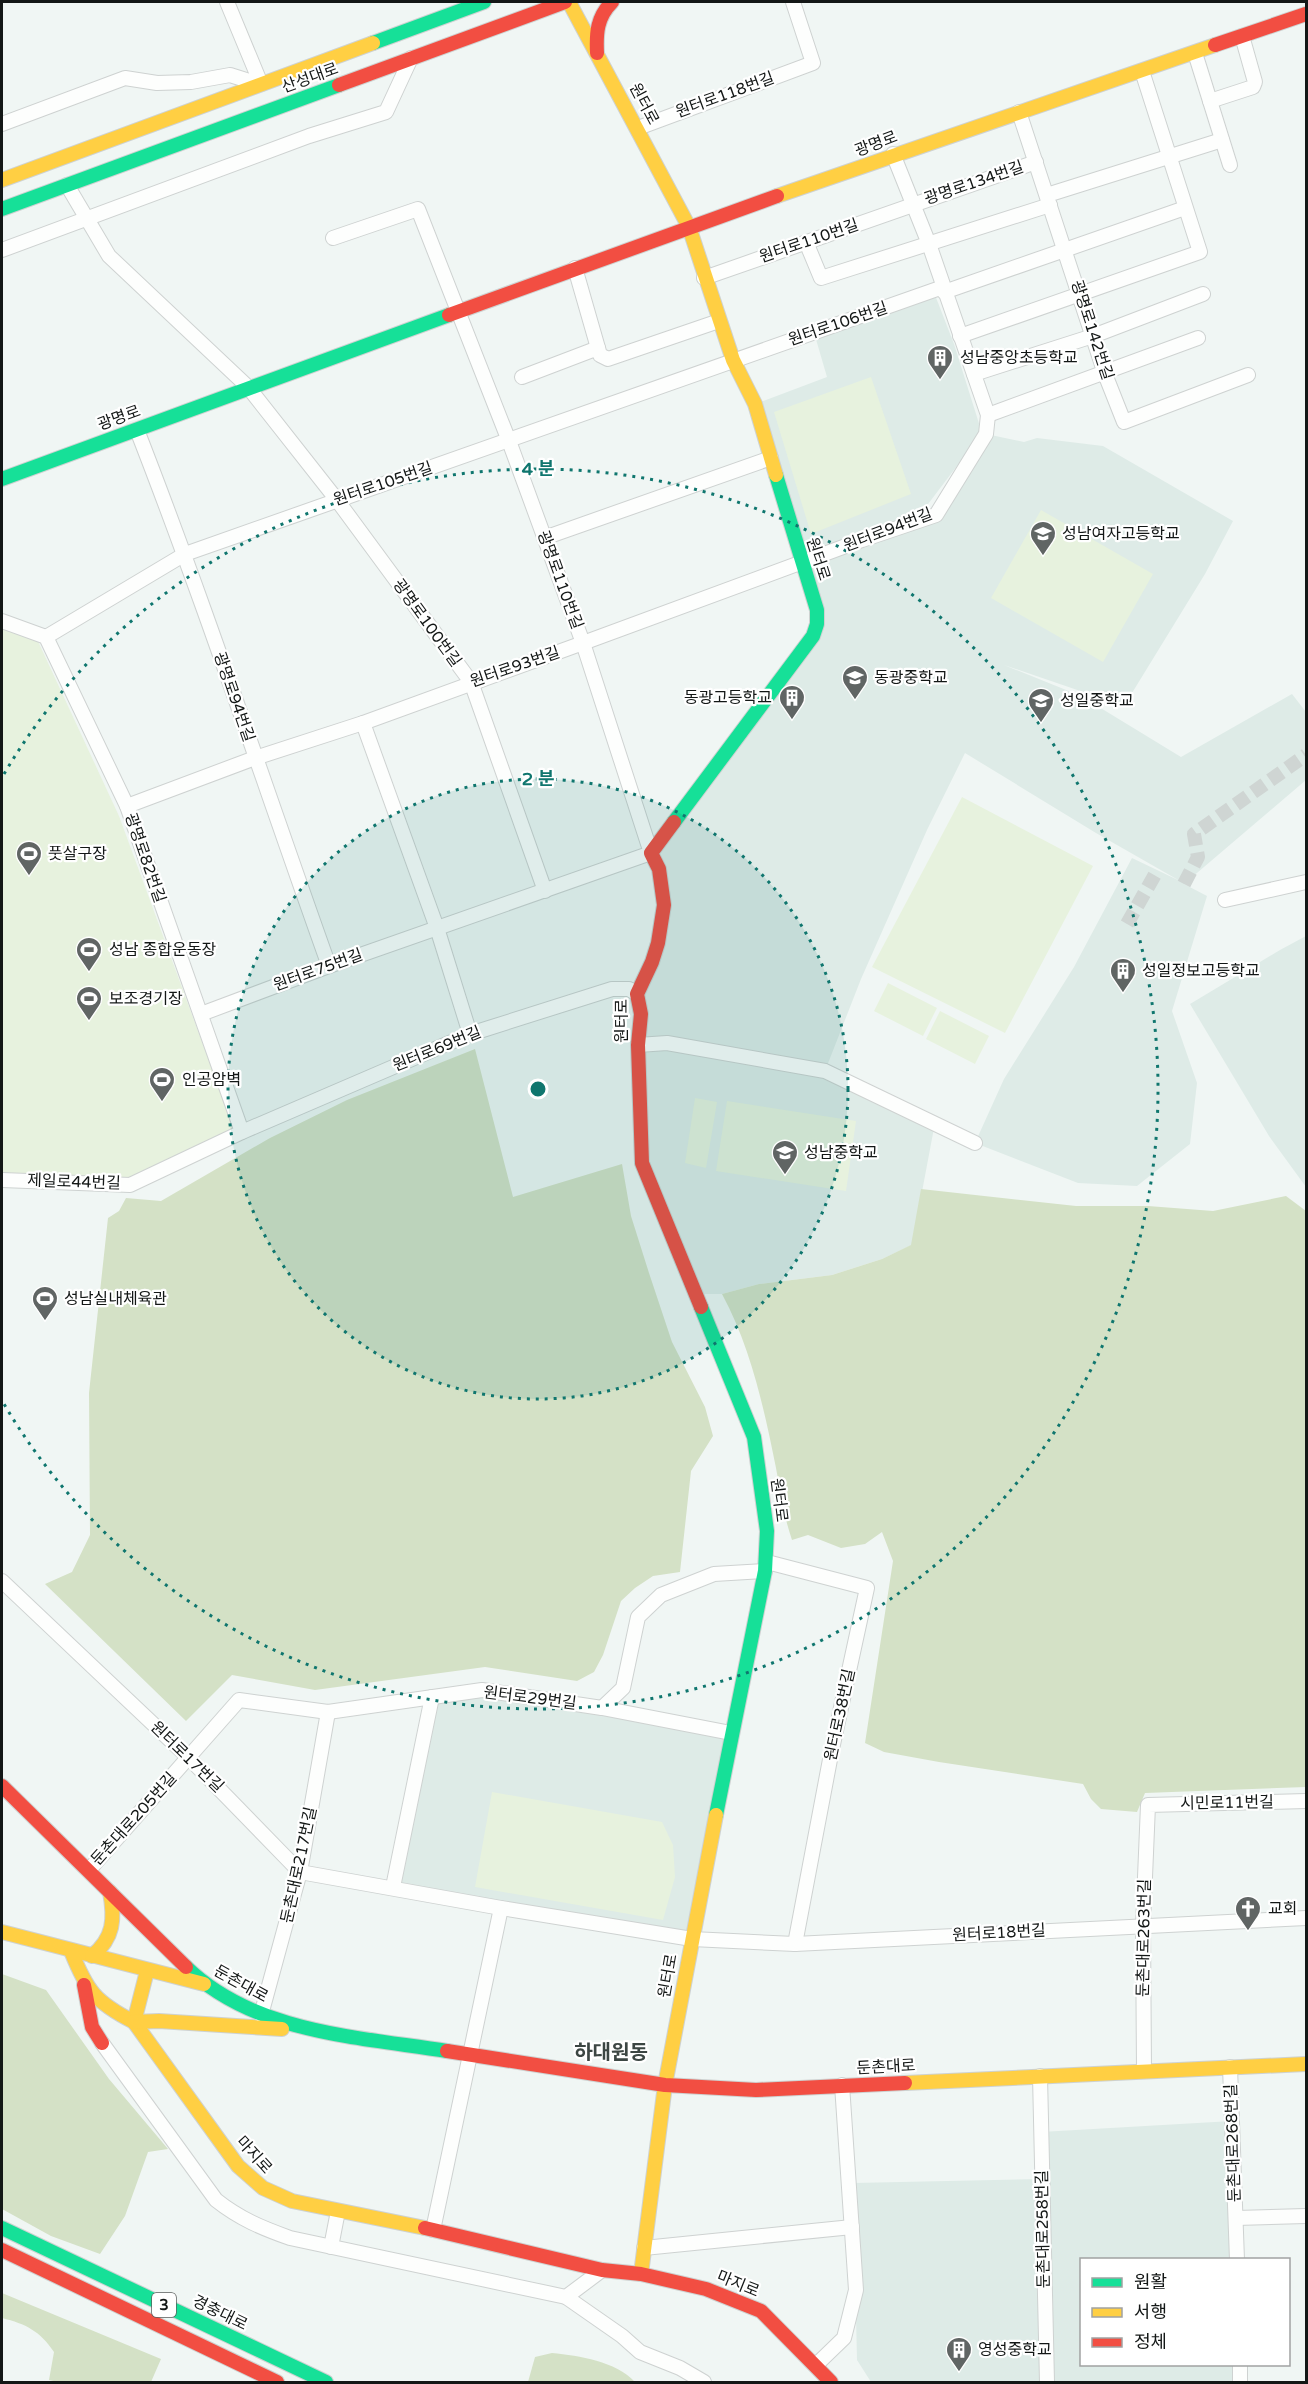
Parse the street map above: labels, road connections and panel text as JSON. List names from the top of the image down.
{
  "streets": {
    "main road": [
      "산성대로",
      "원터로",
      "광명로",
      "둔촌대로",
      "마지로",
      "3",
      "경충대로"
    ],
    "street": [
      "원터로118번길",
      "광명로134번길",
      "원터로110번길",
      "원터로106번길",
      "광명로142번길",
      "원터로105번길",
      "원터로94번길",
      "광명로110번길",
      "광명로100번길",
      "원터로93번길",
      "광명로94번길",
      "광명로82번길",
      "원터로75번길",
      "원터로69번길",
      "제일로44번길",
      "원터로29번길",
      "원터로38번길",
      "원터로17번길",
      "시민로11번길",
      "둔촌대로205번길",
      "둔촌대로217번길",
      "원터로18번길",
      "둔촌대로263번길",
      "둔촌대로268번길",
      "둔촌대로258번길"
    ]
  },
  "crossings": [
    ["원터로118번길", "원터로"],
    ["원터로", "광명로"],
    ["원터로", "원터로110번길"],
    ["원터로", "원터로106번길"],
    ["원터로", "원터로105번길"],
    ["원터로", "원터로94번길"],
    ["원터로", "광명로110번길"],
    ["원터로", "원터로93번길"],
    ["원터로", "원터로75번길"],
    ["원터로", "원터로69번길"],
    ["원터로", "원터로29번길"],
    ["원터로", "원터로38번길"],
    ["원터로", "원터로18번길"],
    ["원터로", "둔촌대로"],
    ["광명로", "광명로134번길"],
    ["광명로", "광명로142번길"],
    ["광명로", "광명로110번길"],
    ["광명로", "광명로100번길"],
    ["광명로", "광명로94번길"],
    ["광명로134번길", "원터로110번길"],
    ["광명로134번길", "원터로106번길"],
    ["광명로134번길", "광명로142번길"],
    ["광명로134번길", "원터로94번길"],
    ["원터로106번길", "원터로105번길"],
    ["원터로105번길", "광명로110번길"],
    ["원터로105번길", "광명로100번길"],
    ["원터로105번길", "광명로94번길"],
    ["원터로105번길", "광명로82번길"],
    ["원터로94번길", "원터로93번길"],
    ["광명로110번길", "원터로93번길"],
    ["광명로110번길", "원터로75번길"],
    ["광명로100번길", "원터로93번길"],
    ["광명로100번길", "원터로75번길"],
    ["원터로93번길", "광명로94번길"],
    ["원터로93번길", "광명로82번길"],
    ["광명로94번길", "원터로75번길"],
    ["광명로82번길", "원터로75번길"],
    ["광명로82번길", "원터로69번길"],
    ["광명로82번길", "제일로44번길"],
    ["원터로69번길", "제일로44번길"],
    ["원터로29번길", "둔촌대로205번길"],
    ["원터로29번길", "둔촌대로217번길"],
    ["원터로38번길", "원터로18번길"],
    ["원터로17번길", "둔촌대로205번길"],
    ["원터로17번길", "둔촌대로217번길"],
    ["시민로11번길", "둔촌대로263번길"],
    ["둔촌대로205번길", "둔촌대로217번길"],
    ["둔촌대로205번길", "둔촌대로"],
    ["둔촌대로217번길", "둔촌대로"],
    ["원터로18번길", "둔촌대로263번길"],
    ["둔촌대로263번길", "둔촌대로"],
    ["둔촌대로", "둔촌대로268번길"],
    ["둔촌대로", "둔촌대로258번길"]
  ],
  "districts": ["하대원동"],
  "places": {
    "building": [
      "성남중앙초등학교",
      "동광고등학교",
      "성일정보고등학교",
      "영성중학교"
    ],
    "school or university": [
      "성남여자고등학교",
      "동광중학교",
      "성일중학교",
      "성남중학교"
    ],
    "sports": [
      "풋살구장",
      "성남 종합운동장",
      "보조경기장",
      "인공암벽",
      "성남실내체육관"
    ],
    "church": ["교회"]
  },
  "legend": ["원활", "서행", "정체"],
  "rings": ["4 분", "2 분"]
}
